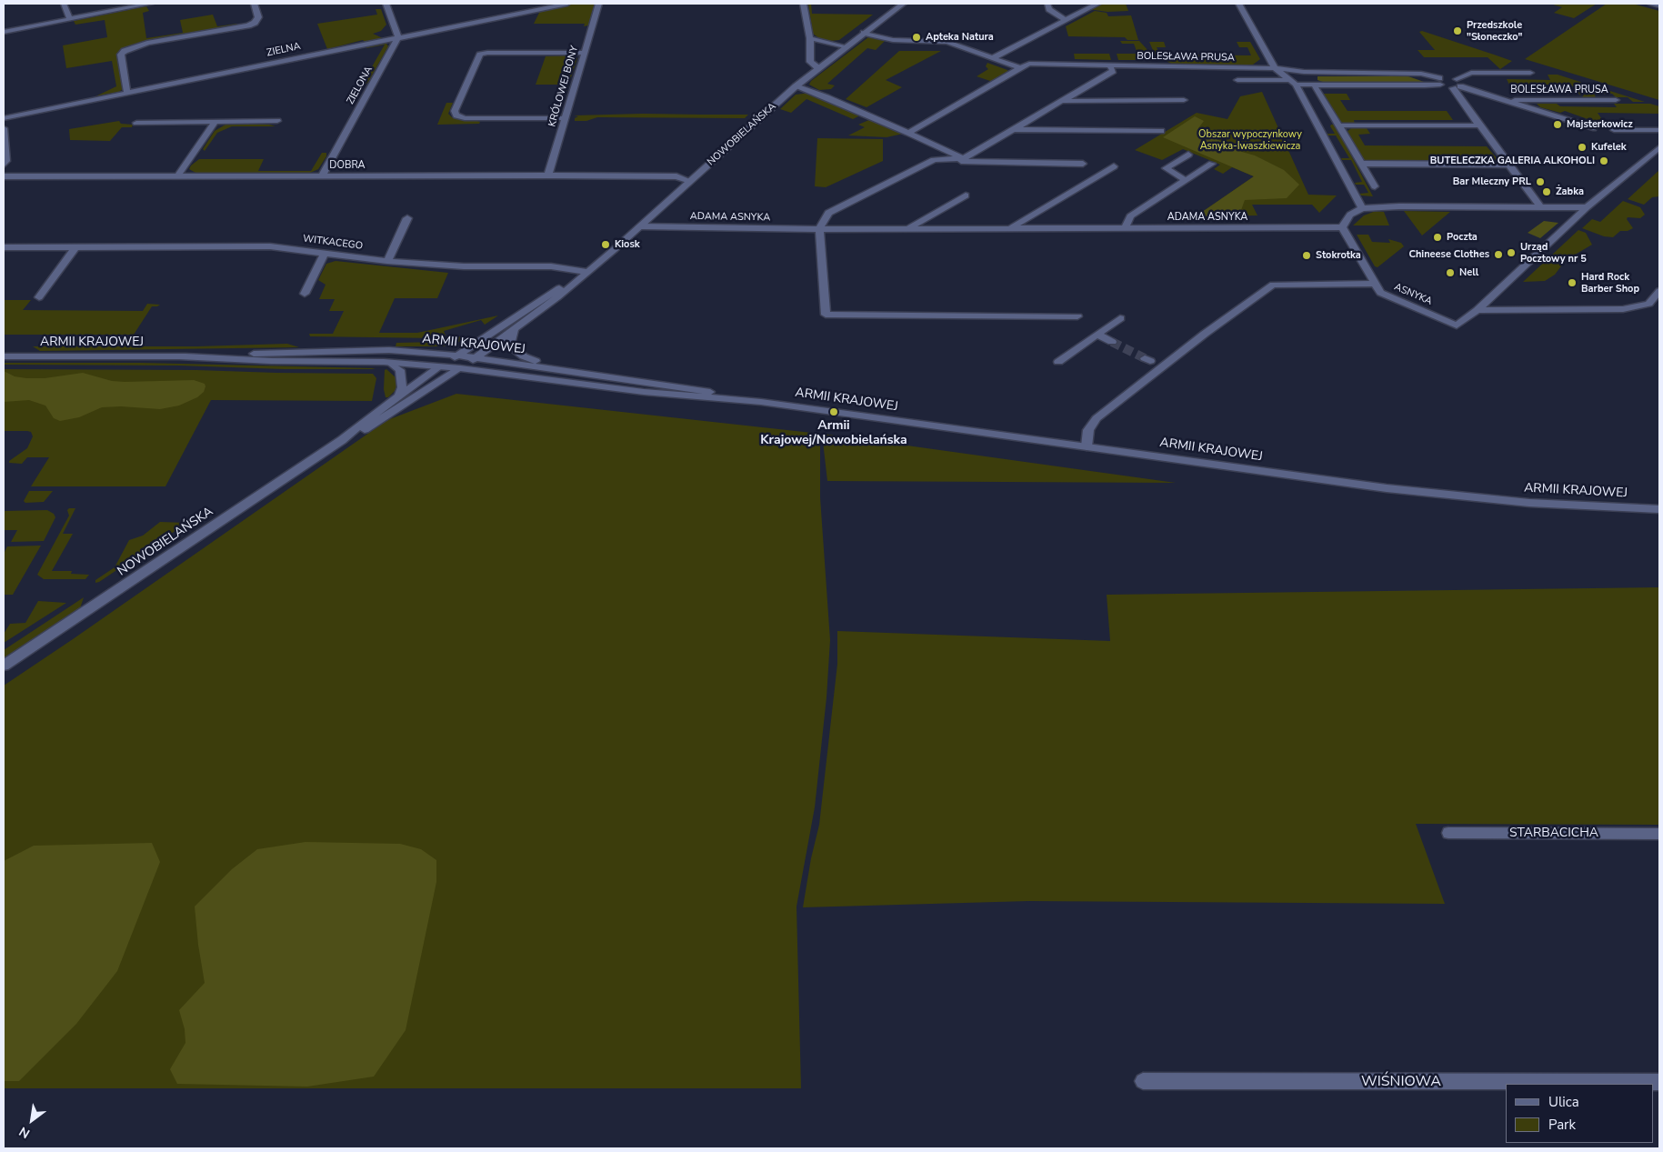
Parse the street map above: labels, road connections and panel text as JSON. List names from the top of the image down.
{
  "streets": {
    "street": [
      "ZIELNA",
      "BOLESŁAWA PRUSA",
      "ZIELONA",
      "KRÓLOWEJ BONY",
      "NOWOBIELAŃSKA",
      "DOBRA",
      "ADAMA ASNYKA",
      "WITKACEGO",
      "ASNYKA",
      "ARMII KRAJOWEJ",
      "STARBACICHA",
      "WIŚNIOWA"
    ]
  },
  "crossings": [
    ["ZIELNA", "ZIELONA"],
    ["ZIELONA", "DOBRA"],
    ["KRÓLOWEJ BONY", "DOBRA"],
    ["NOWOBIELAŃSKA", "DOBRA"],
    ["NOWOBIELAŃSKA", "ADAMA ASNYKA"],
    ["NOWOBIELAŃSKA", "WITKACEGO"],
    ["NOWOBIELAŃSKA", "ARMII KRAJOWEJ"],
    ["ADAMA ASNYKA", "ASNYKA"]
  ],
  "parks": ["Obszar wypoczynkowy Asnyka-Iwaszkiewicza"],
  "places": [
    "Przedszkole \"Słoneczko\"",
    "Apteka Natura",
    "Majsterkowicz",
    "Kufelek",
    "BUTELECZKA GALERIA ALKOHOLI",
    "Bar Mleczny PRL",
    "Żabka",
    "Poczta",
    "Kiosk",
    "Urząd Pocztowy nr 5",
    "Chineese Clothes",
    "Stokrotka",
    "Nell",
    "Hard Rock Barber Shop",
    "Armii Krajowej/Nowobielańska"
  ],
  "legend": ["Ulica", "Park"],
  "north": "bottom left"
}
